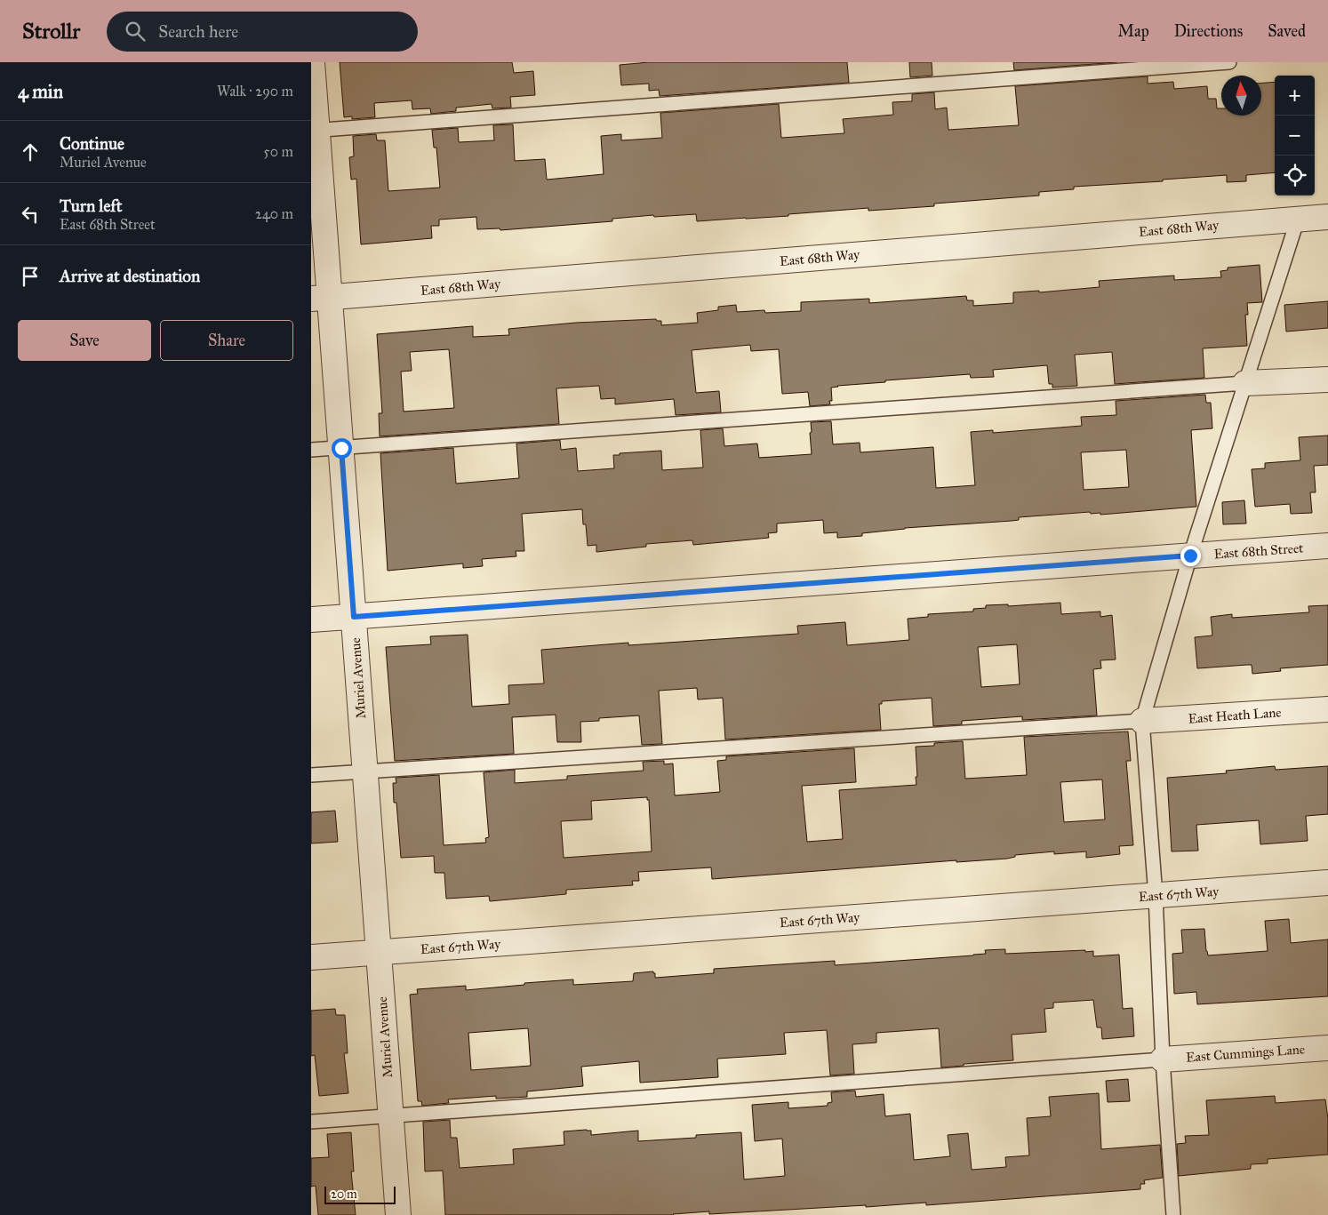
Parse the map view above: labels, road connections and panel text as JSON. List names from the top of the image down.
{
  "streets": {
    "street": [
      "East 68th Way",
      "East 68th Street",
      "Muriel Avenue",
      "East Heath Lane",
      "East 67th Way",
      "East Cummings Lane"
    ]
  },
  "crossings": [
    ["East 68th Way", "Muriel Avenue"],
    ["East 68th Street", "Muriel Avenue"],
    ["Muriel Avenue", "East 67th Way"]
  ],
  "scale_bar": "20 m",
  "north": "top",
  "page": {
    "header": "Strollr",
    "search": "Search here",
    "nav": ["Map", "Directions", "Saved"],
    "heading": ["4 min", "Walk · 290 m"],
    "map_buttons": ["+", "−"],
    "list": [
      ["Continue", "Muriel Avenue", "50 m"],
      ["Turn left", "East 68th Street", "240 m"],
      "Arrive at destination"
    ],
    "buttons": ["Save", "Share"],
    "scale": "20 m"
  }
}
